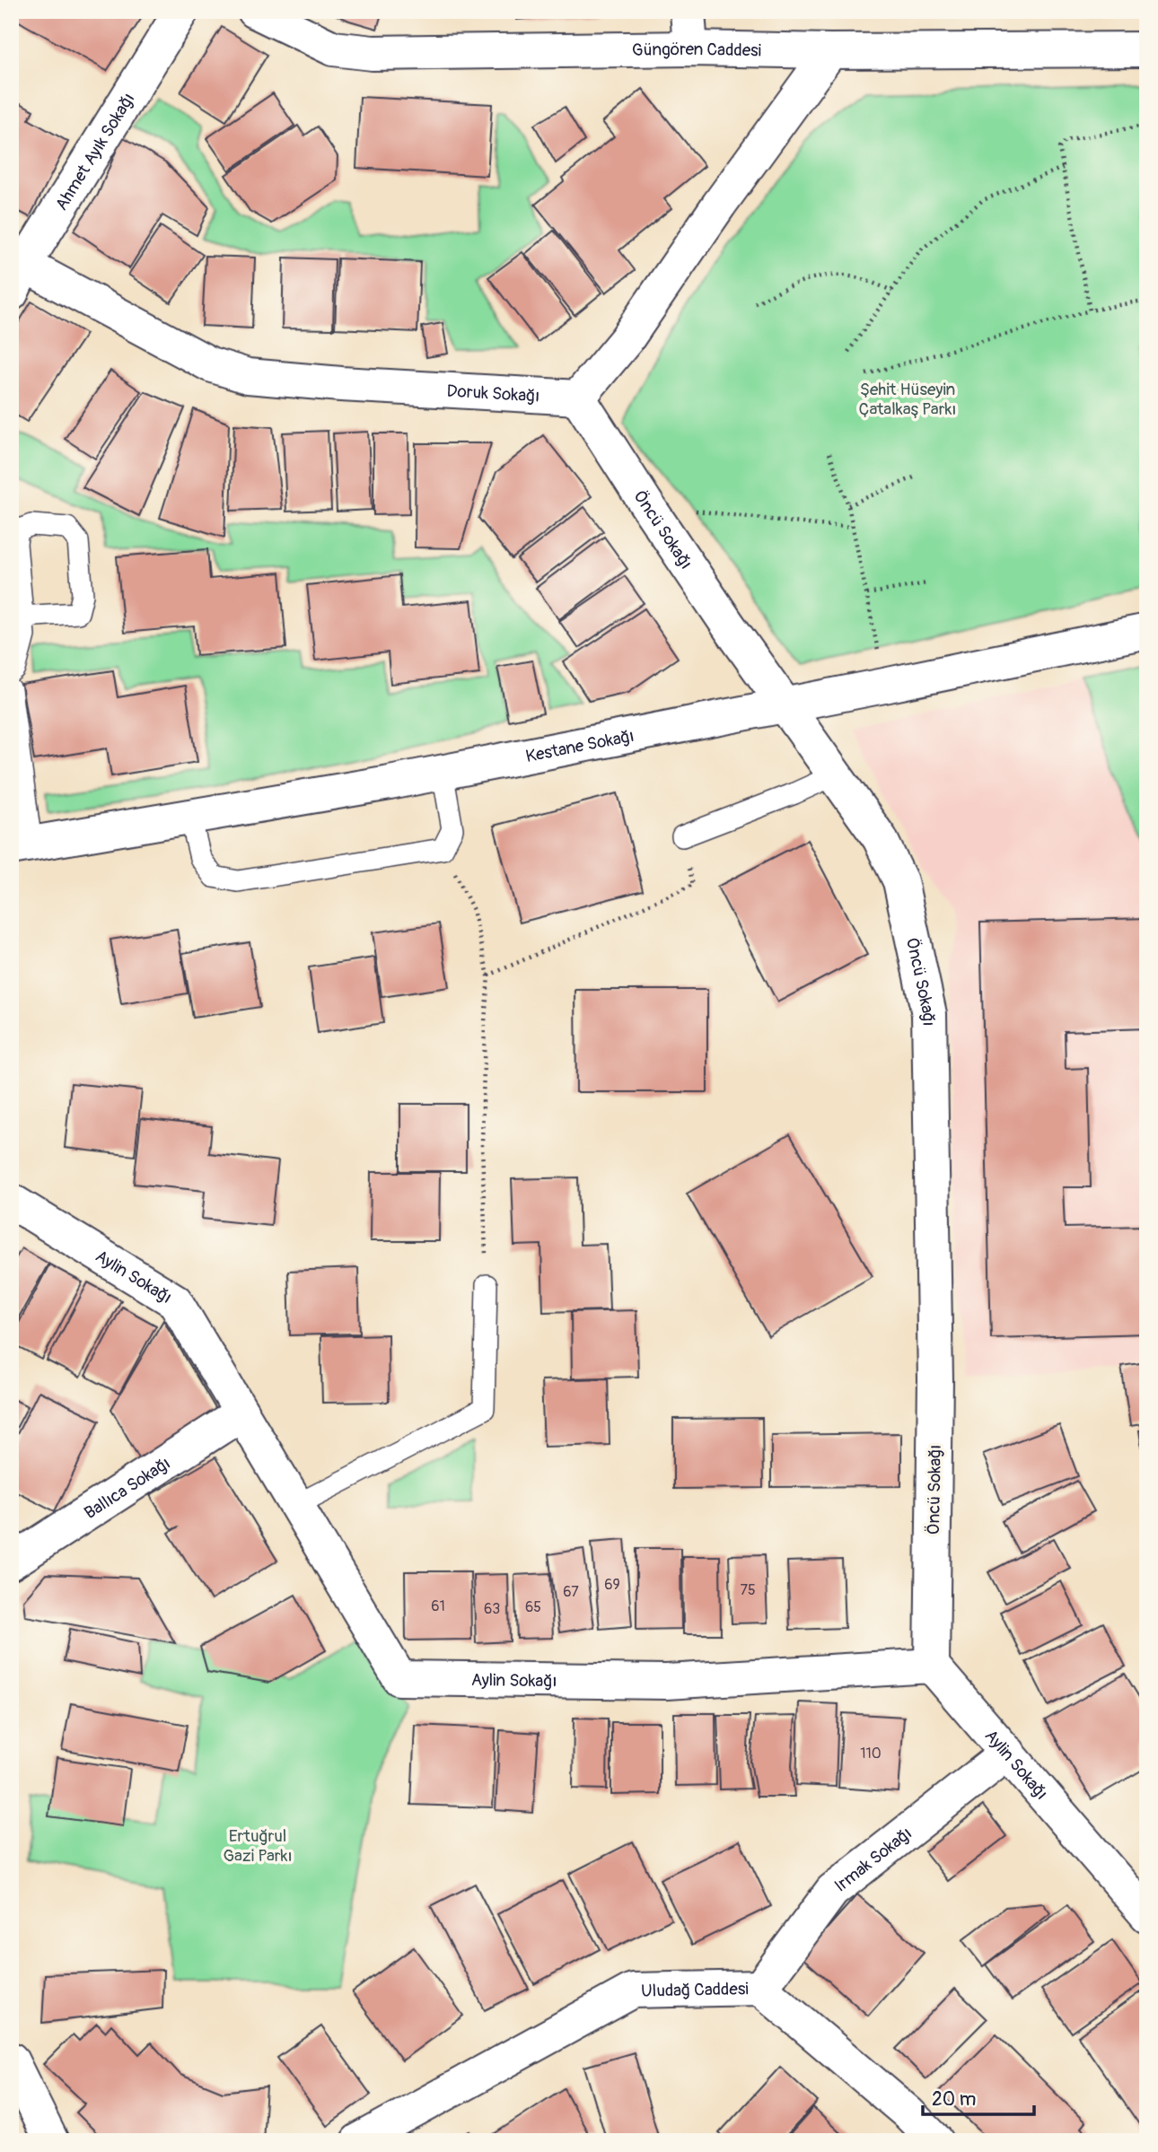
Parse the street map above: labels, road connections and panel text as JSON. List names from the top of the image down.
{
  "streets": {
    "street": [
      "Güngören Caddesi",
      "Ahmet Ayık Sokağı",
      "Doruk Sokağı",
      "Öncü Sokağı",
      "Kestane Sokağı",
      "Aylin Sokağı",
      "Ballıca Sokağı",
      "Irmak Sokağı",
      "Uludağ Caddesi"
    ]
  },
  "crossings": [
    ["Ahmet Ayık Sokağı", "Doruk Sokağı"],
    ["Doruk Sokağı", "Öncü Sokağı"],
    ["Öncü Sokağı", "Kestane Sokağı"],
    ["Öncü Sokağı", "Aylin Sokağı"],
    ["Aylin Sokağı", "Ballıca Sokağı"],
    ["Aylin Sokağı", "Irmak Sokağı"],
    ["Irmak Sokağı", "Uludağ Caddesi"]
  ],
  "parks": ["Şehit Hüseyin Çatalkaş Parkı", "Ertuğrul Gazi Parkı"],
  "house_numbers": [
    "69",
    "75",
    "67",
    "61",
    "65",
    "63",
    "110"
  ],
  "scale_bar": "20 m"
}
